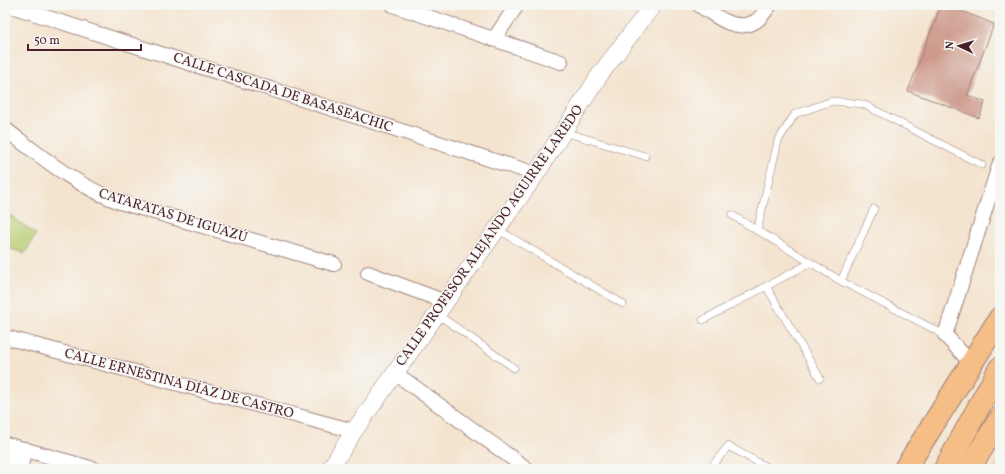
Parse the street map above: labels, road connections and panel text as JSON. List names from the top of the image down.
{
  "streets": {
    "street": [
      "CALLE CASCADA DE BASASEACHIC",
      "CATARATAS DE IGUAZÚ",
      "CALLE PROFESOR ALEJANDO AGUIRRE LAREDO",
      "CALLE ERNESTINA DÍAZ DE CASTRO"
    ]
  },
  "crossings": [
    ["CALLE CASCADA DE BASASEACHIC", "CALLE PROFESOR ALEJANDO AGUIRRE LAREDO"],
    ["CALLE PROFESOR ALEJANDO AGUIRRE LAREDO", "CALLE ERNESTINA DÍAZ DE CASTRO"]
  ],
  "scale_bar": "50 m",
  "north": "left"
}
